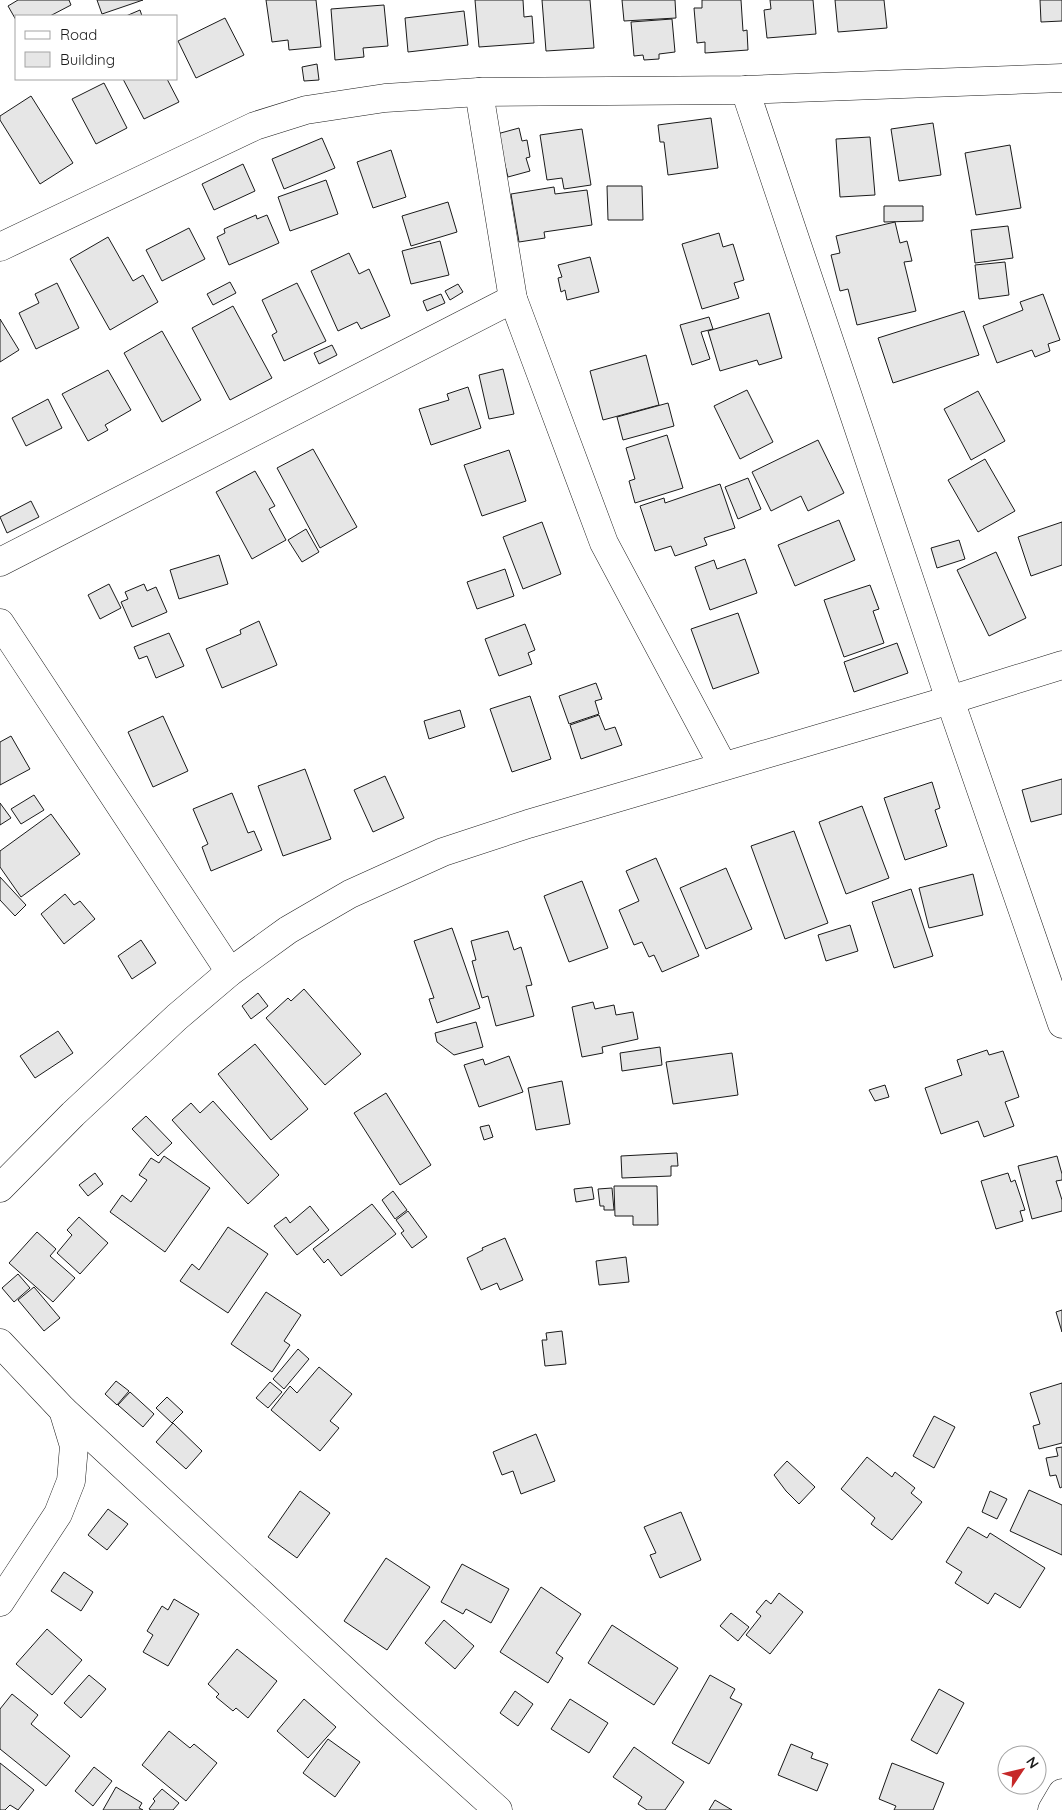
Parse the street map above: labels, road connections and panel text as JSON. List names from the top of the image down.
{
  "legend": ["Road", "Building"],
  "north": "top right"
}
